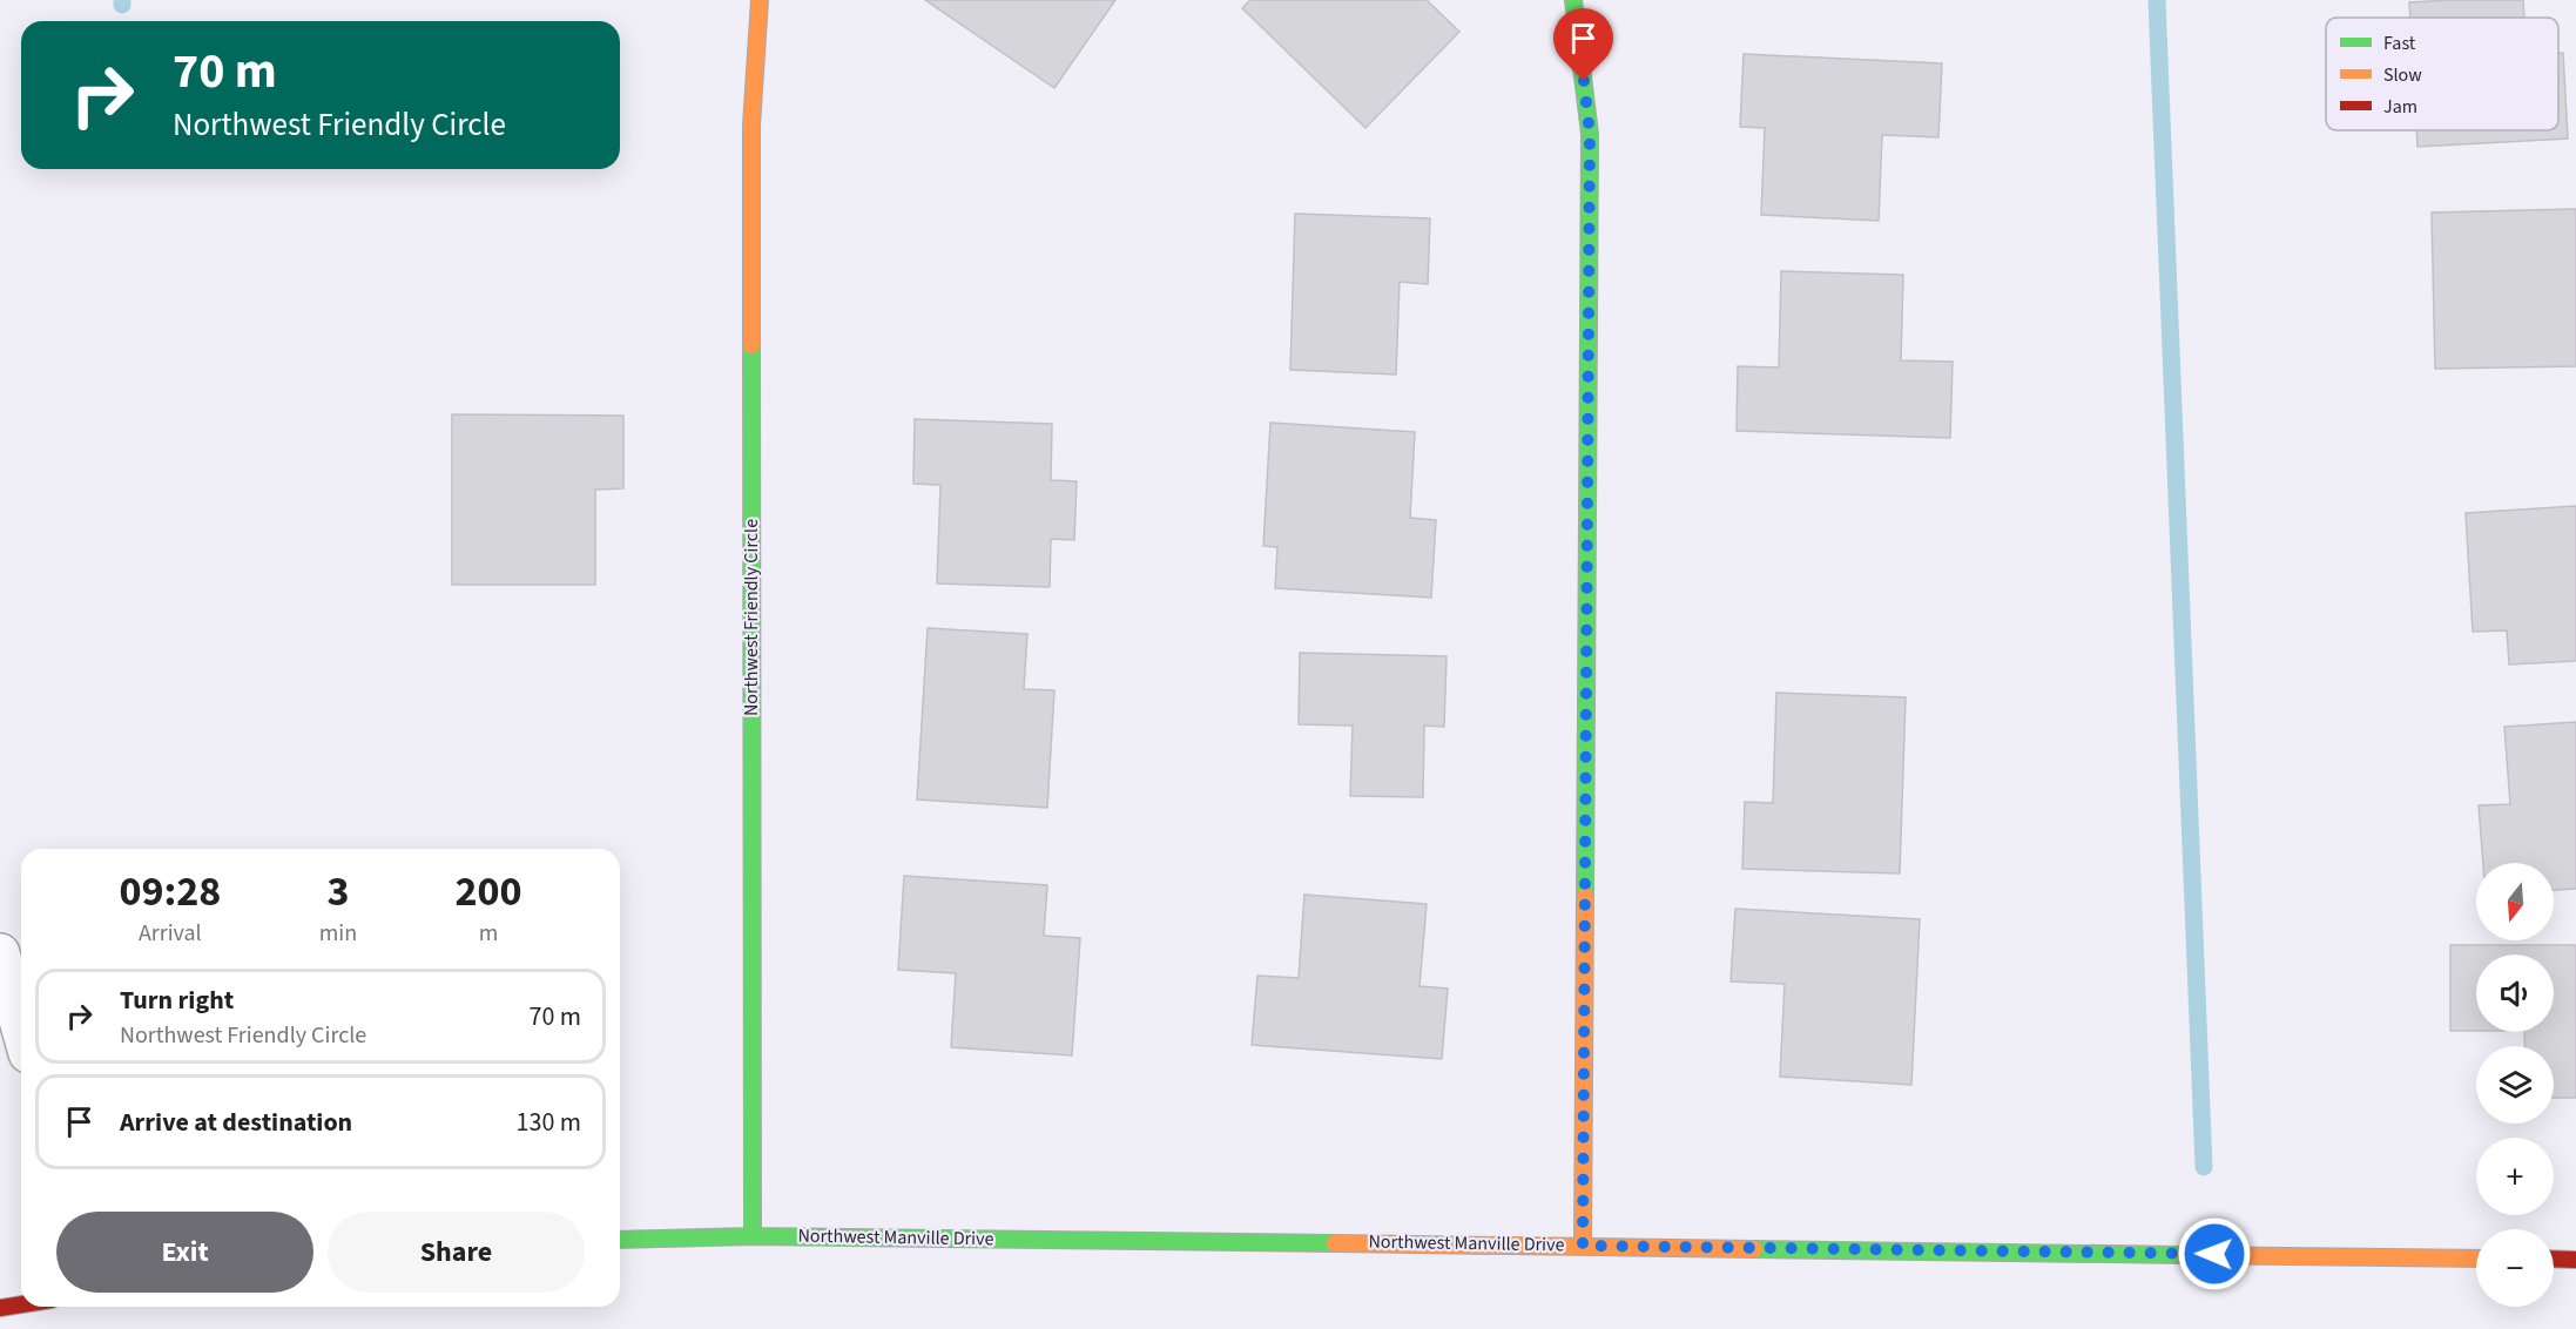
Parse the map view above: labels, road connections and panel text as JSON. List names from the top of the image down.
{
  "streets": {
    "street": ["Northwest Friendly Circle", "Northwest Manville Drive"]
  },
  "crossings": [
    ["Northwest Friendly Circle", "Northwest Manville Drive"]
  ],
  "legend": ["Fast", "Slow", "Jam"],
  "north": "bottom",
  "page": {
    "turn": ["70 m", "Northwest Friendly Circle"],
    "eta": [
      "09:28",
      "Arrival",
      "3",
      "min",
      "200",
      "m"
    ],
    "map_buttons": ["+", "−"],
    "list": [
      {
        "name": "Turn right",
        "note": "Northwest Friendly Circle",
        "value": "70 m"
      },
      {
        "name": "Arrive at destination",
        "value": "130 m"
      }
    ],
    "buttons": ["Exit", "Share"]
  }
}
